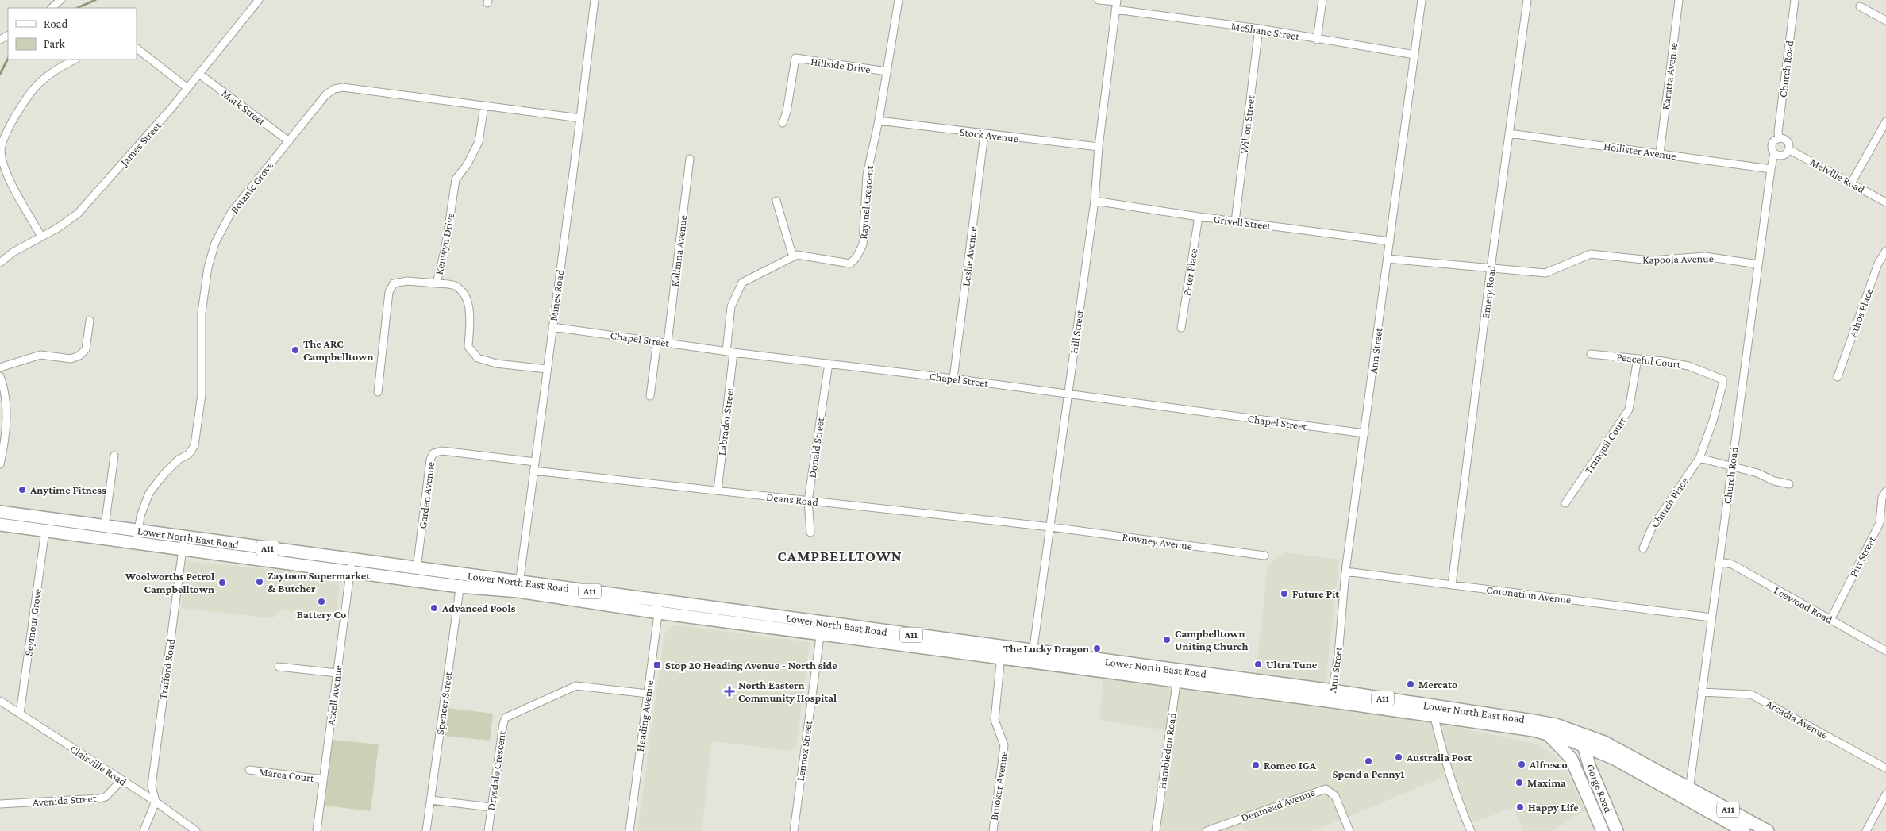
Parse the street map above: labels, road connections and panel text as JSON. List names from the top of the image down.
{
  "streets": {
    "main road": ["Lower North East Road", "A11", "Gorge Road"],
    "street": [
      "McShane Street",
      "Hillside Drive",
      "Church Road",
      "Karatta Avenue",
      "Mark Street",
      "Wilton Street",
      "Stock Avenue",
      "James Street",
      "Hollister Avenue",
      "Melville Road",
      "Botanic Grove",
      "Raymel Crescent",
      "Grivell Street",
      "Kenwyn Drive",
      "Kalimna Avenue",
      "Leslie Avenue",
      "Kapoola Avenue",
      "Peter Place",
      "Emery Road",
      "Mines Road",
      "Athos Place",
      "Hill Street",
      "Chapel Street",
      "Ann Street",
      "Peaceful Court",
      "Labrador Street",
      "Tranquil Court",
      "Donald Street",
      "Garden Avenue",
      "Deans Road",
      "Church Place",
      "Rowney Avenue",
      "Pitt Street",
      "Coronation Avenue",
      "Leewood Road",
      "Seymour Grove",
      "Trafford Road",
      "Atkell Avenue",
      "Spencer Street",
      "Heading Avenue",
      "Arcadia Avenue",
      "Lennox Street",
      "Hambledon Road",
      "Clairville Road",
      "Drysdale Crescent",
      "Marea Court",
      "Brooker Avenue",
      "Avenida Street",
      "Denmead Avenue"
    ]
  },
  "crossings": [
    ["McShane Street", "Wilton Street"],
    ["McShane Street", "Hill Street"],
    ["McShane Street", "Ann Street"],
    ["Hillside Drive", "Raymel Crescent"],
    ["Church Road", "Hollister Avenue"],
    ["Church Road", "Melville Road"],
    ["Church Road", "Kapoola Avenue"],
    ["Church Road", "Lower North East Road"],
    ["Church Road", "Coronation Avenue"],
    ["Church Road", "Leewood Road"],
    ["Church Road", "Arcadia Avenue"],
    ["Karatta Avenue", "Hollister Avenue"],
    ["Mark Street", "James Street"],
    ["Mark Street", "Botanic Grove"],
    ["Wilton Street", "Grivell Street"],
    ["Stock Avenue", "Raymel Crescent"],
    ["Stock Avenue", "Leslie Avenue"],
    ["Stock Avenue", "Hill Street"],
    ["Hollister Avenue", "Emery Road"],
    ["Botanic Grove", "Kenwyn Drive"],
    ["Botanic Grove", "Mines Road"],
    ["Botanic Grove", "Lower North East Road"],
    ["Raymel Crescent", "Chapel Street"],
    ["Raymel Crescent", "Labrador Street"],
    ["Grivell Street", "Peter Place"],
    ["Grivell Street", "Hill Street"],
    ["Grivell Street", "Ann Street"],
    ["Kalimna Avenue", "Chapel Street"],
    ["Leslie Avenue", "Chapel Street"],
    ["Kapoola Avenue", "Emery Road"],
    ["Kapoola Avenue", "Ann Street"],
    ["Emery Road", "Coronation Avenue"],
    ["Mines Road", "Chapel Street"],
    ["Mines Road", "Garden Avenue"],
    ["Mines Road", "Deans Road"],
    ["Mines Road", "Lower North East Road"],
    ["Hill Street", "Chapel Street"],
    ["Hill Street", "Deans Road"],
    ["Hill Street", "Lower North East Road"],
    ["Hill Street", "Rowney Avenue"],
    ["Chapel Street", "Ann Street"],
    ["Chapel Street", "Labrador Street"],
    ["Chapel Street", "Donald Street"],
    ["Ann Street", "Lower North East Road"],
    ["Ann Street", "Coronation Avenue"],
    ["Peaceful Court", "Tranquil Court"],
    ["Peaceful Court", "Church Place"],
    ["Labrador Street", "Deans Road"],
    ["Donald Street", "Deans Road"],
    ["Garden Avenue", "Lower North East Road"],
    ["Deans Road", "Rowney Avenue"],
    ["Lower North East Road", "Seymour Grove"],
    ["Lower North East Road", "Trafford Road"],
    ["Lower North East Road", "Atkell Avenue"],
    ["Lower North East Road", "Spencer Street"],
    ["Lower North East Road", "Heading Avenue"],
    ["Lower North East Road", "Lennox Street"],
    ["Lower North East Road", "Hambledon Road"],
    ["Lower North East Road", "Brooker Avenue"],
    ["Lower North East Road", "Gorge Road"],
    ["Pitt Street", "Leewood Road"],
    ["Seymour Grove", "Clairville Road"],
    ["Trafford Road", "Clairville Road"],
    ["Atkell Avenue", "Marea Court"],
    ["Heading Avenue", "Drysdale Crescent"],
    ["Clairville Road", "Avenida Street"]
  ],
  "districts": ["CAMPBELLTOWN"],
  "places": {
    "other": [
      "The ARC Campbelltown",
      "Anytime Fitness",
      "Zaytoon Supermarket & Butcher",
      "Woolworths Petrol Campbelltown",
      "Future Pit",
      "Battery Co",
      "Advanced Pools",
      "Campbelltown Uniting Church",
      "The Lucky Dragon",
      "Ultra Tune",
      "Mercato",
      "Australia Post",
      "Spend a Penny1",
      "Alfresco",
      "Romeo IGA",
      "Maxima",
      "Happy Life"
    ],
    "transit": ["Stop 20 Heading Avenue - North side"],
    "health": ["North Eastern Community Hospital"]
  },
  "legend": ["Road", "Park"]
}
